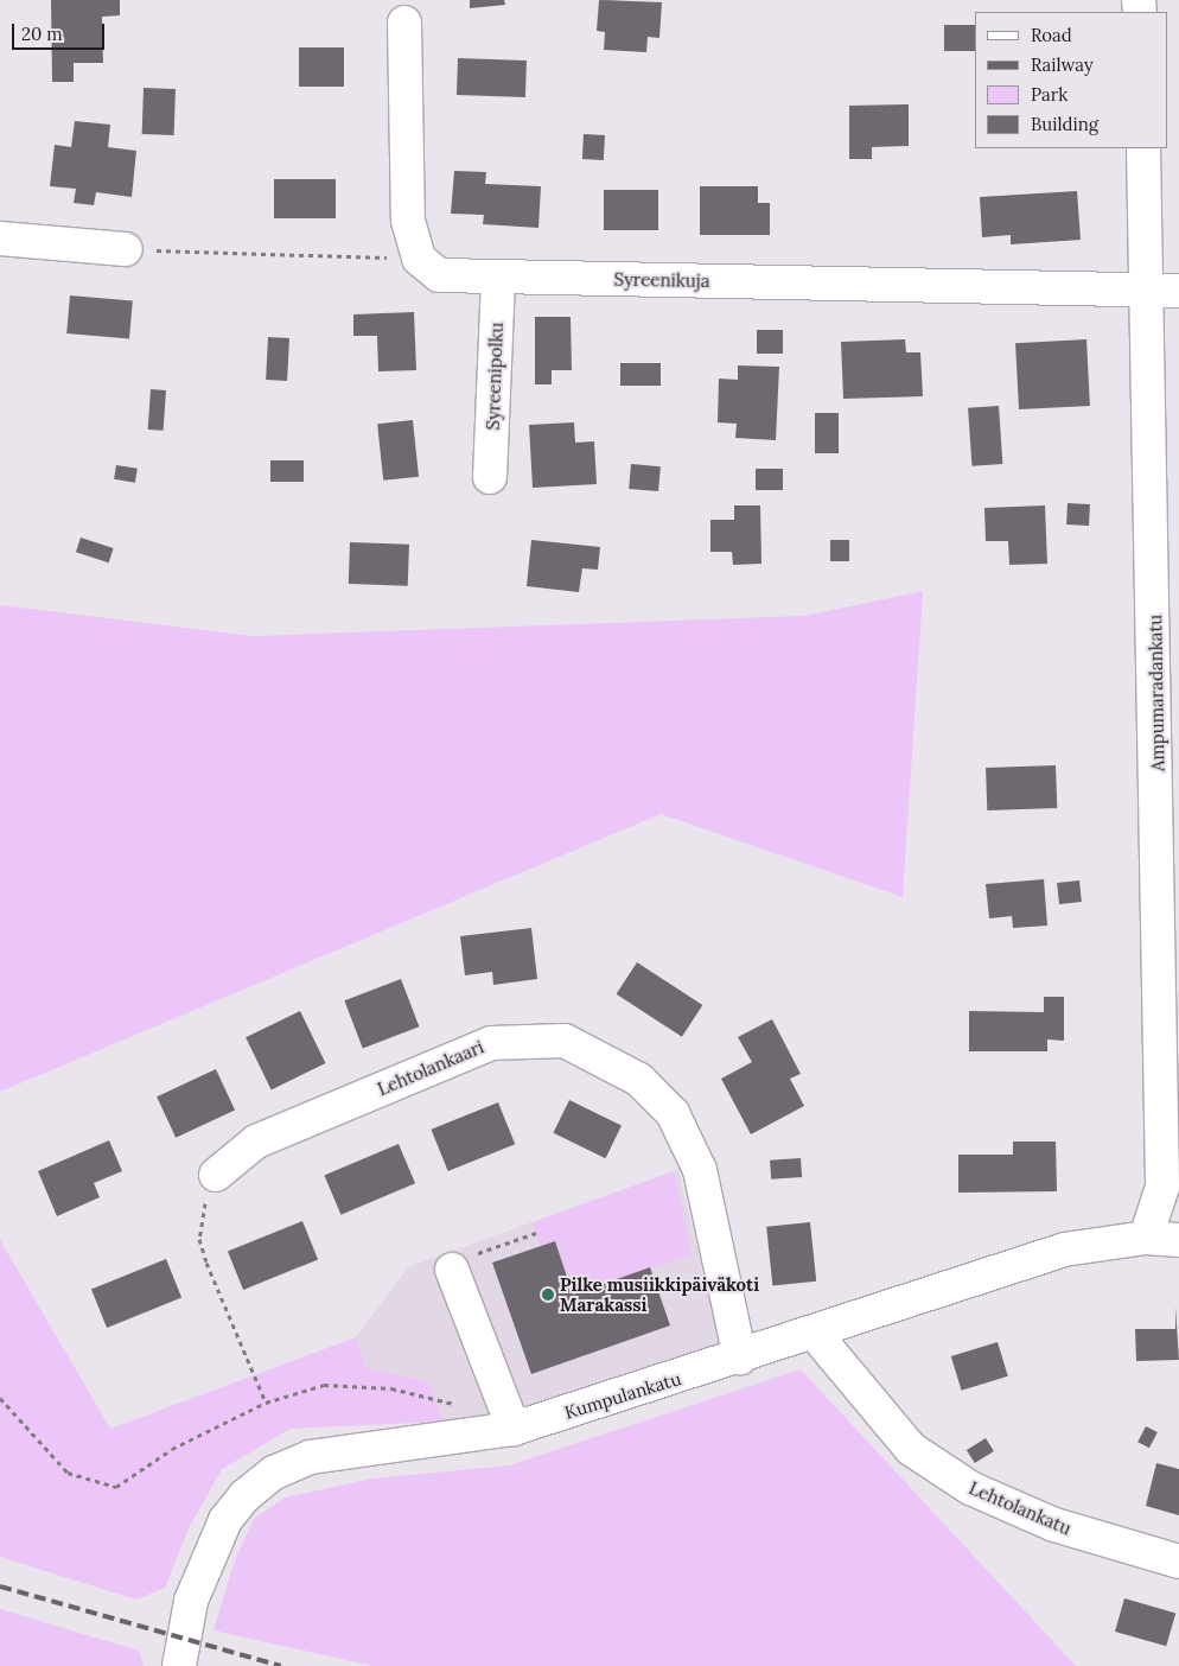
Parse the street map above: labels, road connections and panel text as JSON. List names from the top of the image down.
{
  "streets": {
    "street": [
      "Syreenikuja",
      "Syreenipolku",
      "Ampumaradankatu",
      "Lehtolankaari",
      "Kumpulankatu",
      "Lehtolankatu"
    ]
  },
  "crossings": [
    ["Syreenikuja", "Syreenipolku"],
    ["Syreenikuja", "Ampumaradankatu"],
    ["Ampumaradankatu", "Kumpulankatu"],
    ["Lehtolankaari", "Kumpulankatu"],
    ["Kumpulankatu", "Lehtolankatu"]
  ],
  "places": ["Pilke musiikkipäiväkoti Marakassi"],
  "legend": [
    "Road",
    "Railway",
    "Park",
    "Building"
  ],
  "scale_bar": "20 m"
}
